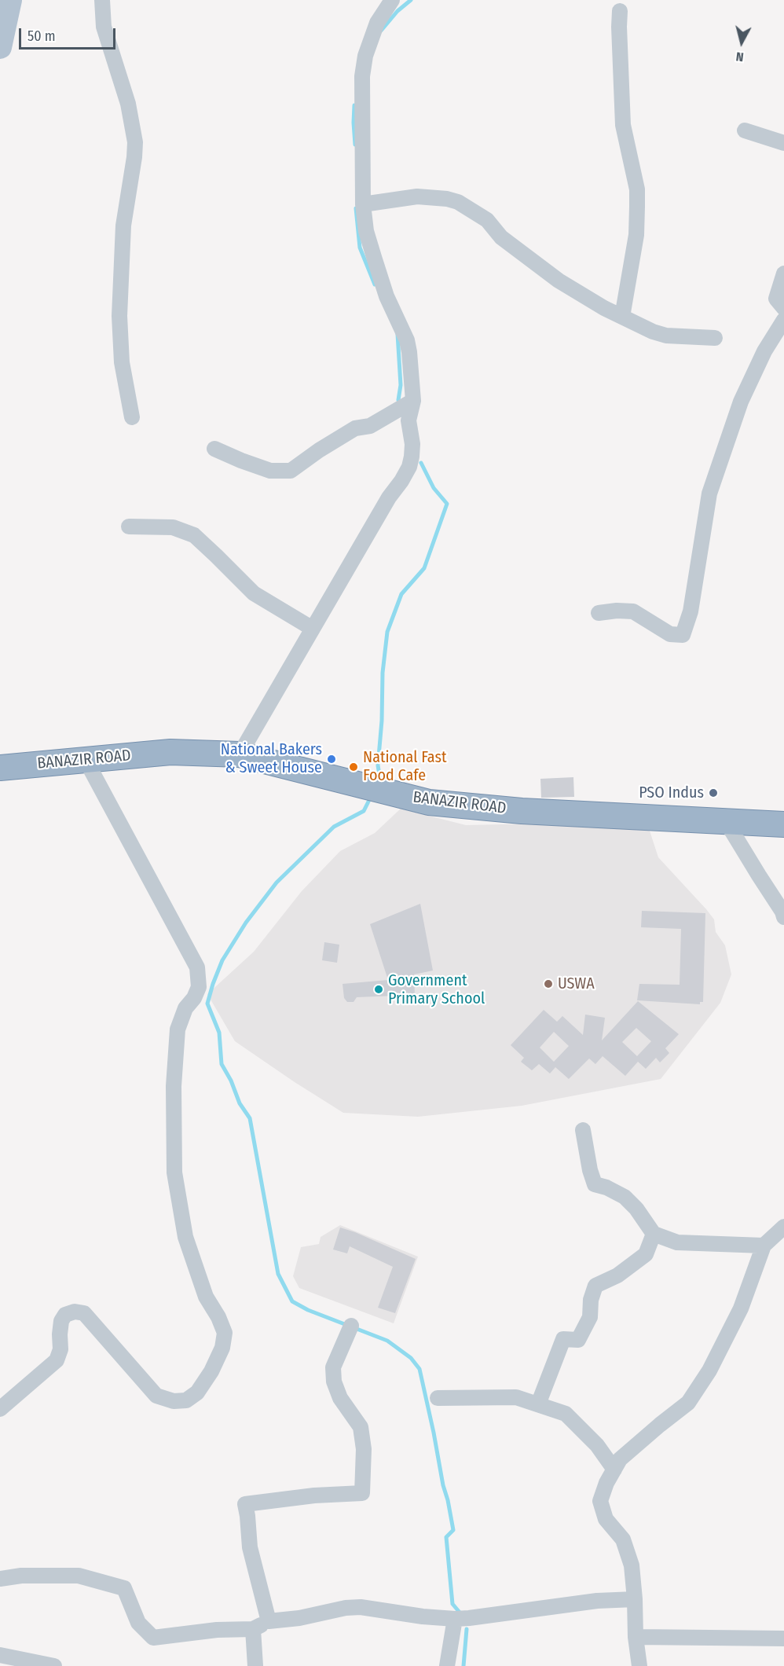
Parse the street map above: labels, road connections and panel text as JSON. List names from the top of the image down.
{
  "streets": {
    "highway": ["BANAZIR ROAD"]
  },
  "places": [
    "National Bakers & Sweet House",
    "National Fast Food Cafe",
    "PSO Indus",
    "USWA",
    "Government Primary School"
  ],
  "scale_bar": "50 m",
  "north": "bottom"
}
